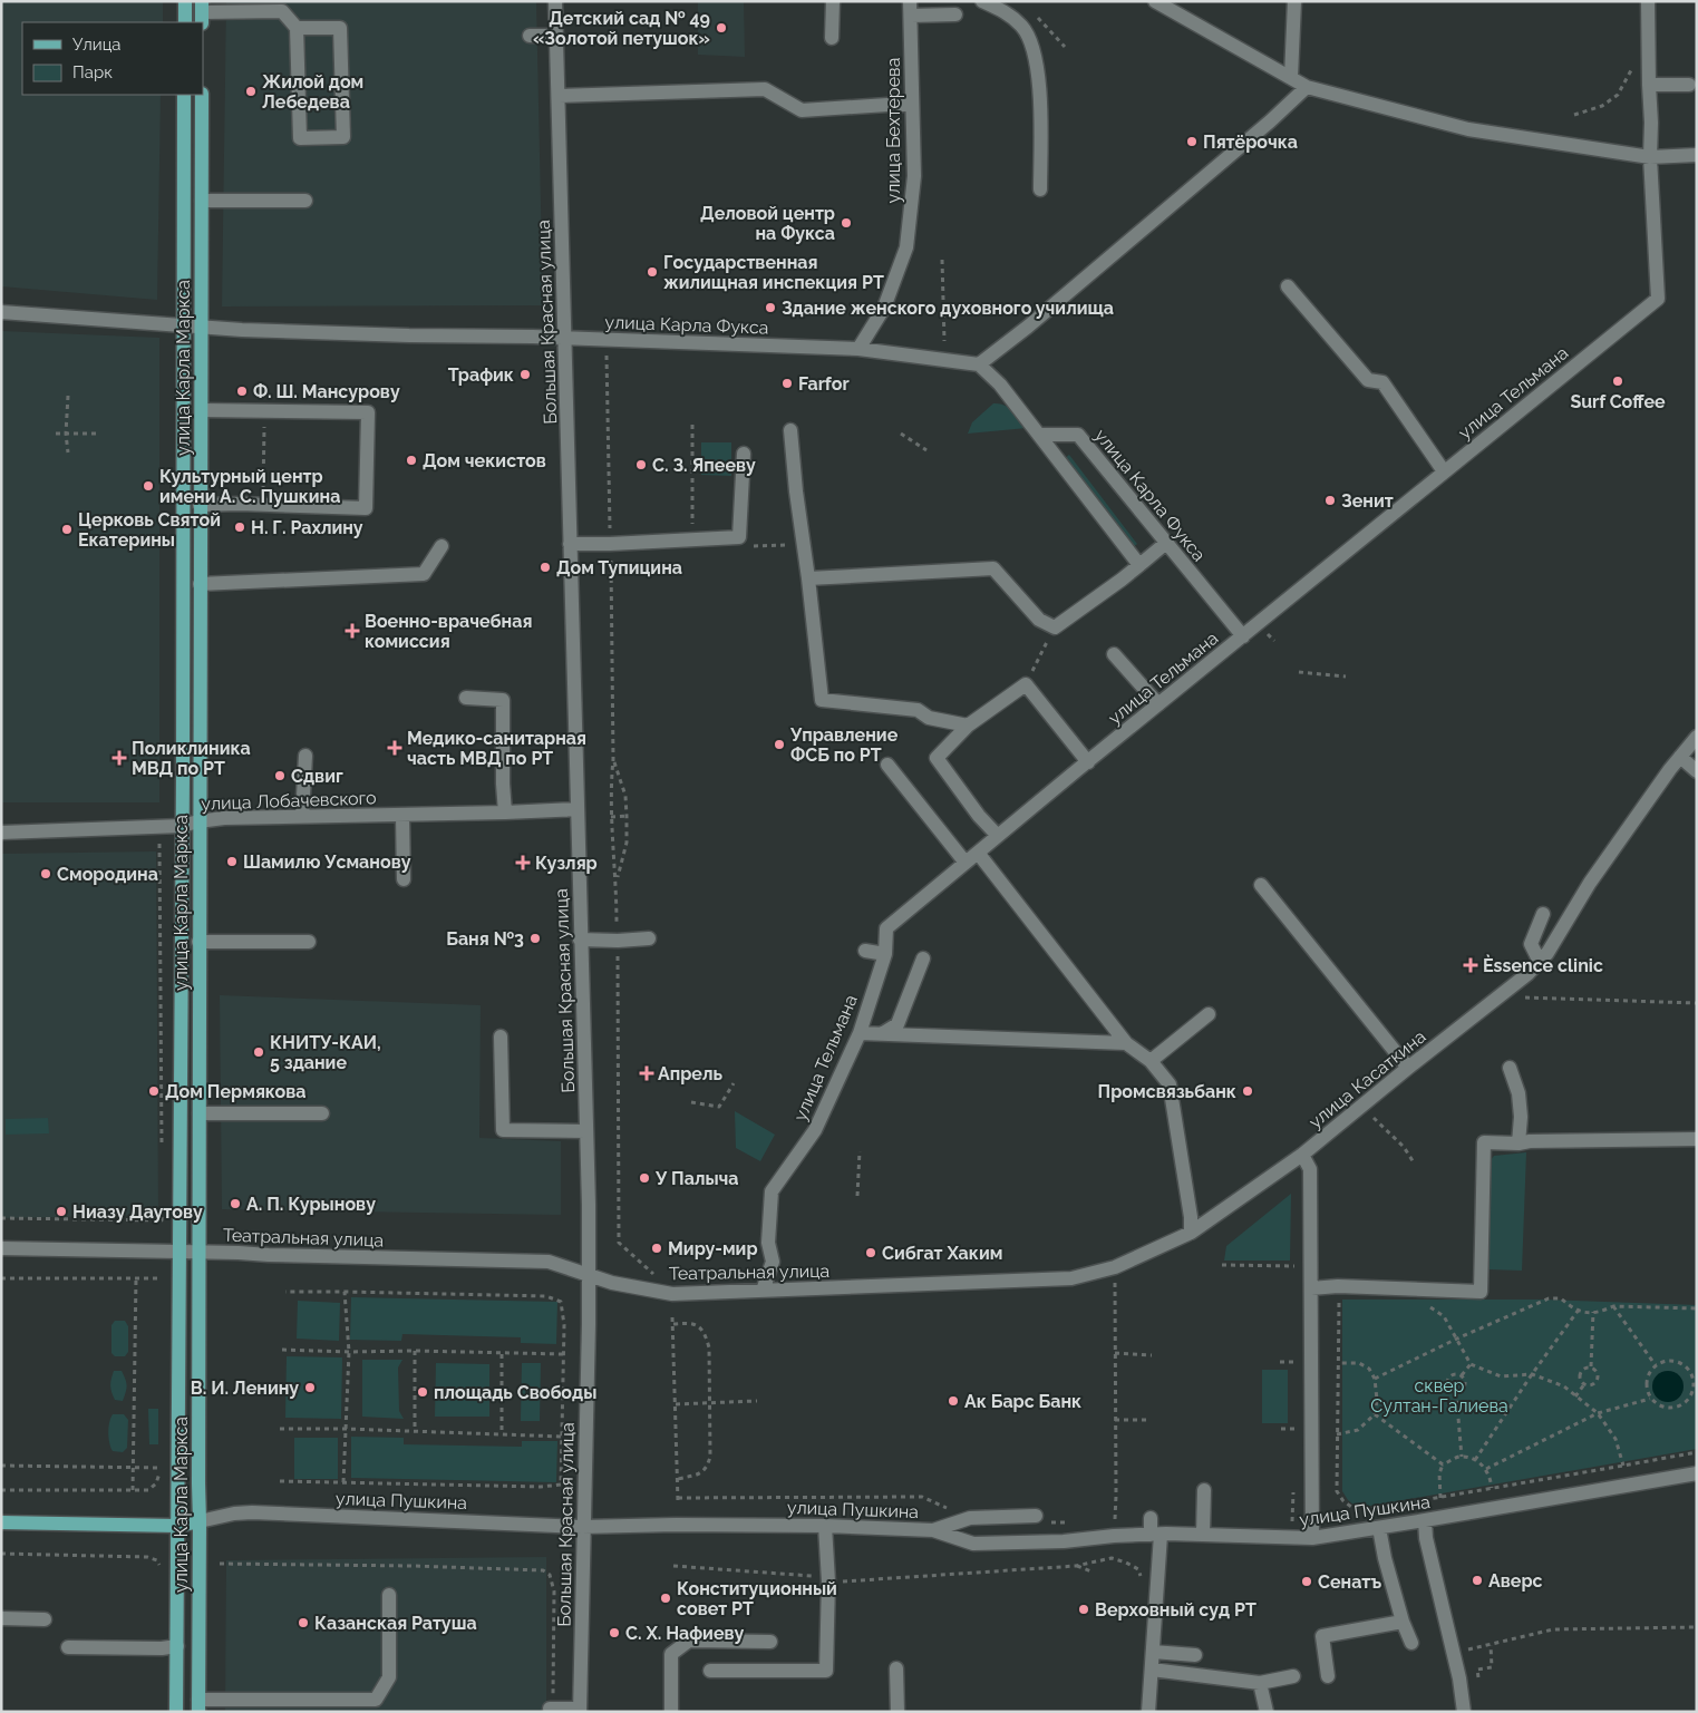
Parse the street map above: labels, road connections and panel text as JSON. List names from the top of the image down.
{
  "streets": {
    "main road": ["улица Карла Маркса", "улица Пушкина"],
    "street": [
      "улица Бехтерева",
      "Большая Красная улица",
      "улица Карла Фукса",
      "улица Тельмана",
      "улица Лобачевского",
      "улица Касаткина",
      "Театральная улица"
    ]
  },
  "crossings": [
    ["улица Бехтерева", "улица Карла Фукса"],
    ["Большая Красная улица", "улица Карла Фукса"],
    ["Большая Красная улица", "улица Лобачевского"],
    ["Большая Красная улица", "Театральная улица"],
    ["Большая Красная улица", "улица Пушкина"],
    ["улица Карла Фукса", "улица Карла Маркса"],
    ["улица Карла Фукса", "улица Тельмана"],
    ["улица Карла Маркса", "улица Лобачевского"],
    ["улица Карла Маркса", "Театральная улица"],
    ["улица Карла Маркса", "улица Пушкина"],
    ["улица Тельмана", "Театральная улица"],
    ["улица Касаткина", "Театральная улица"]
  ],
  "parks": ["сквер Султан-Галиева"],
  "places": {
    "other": [
      "Детский сад № 49 «Золотой петушок»",
      "Жилой дом Лебедева",
      "Пятёрочка",
      "Деловой центр на Фукса",
      "Государственная жилищная инспекция РТ",
      "Здание женского духовного училища",
      "Трафик",
      "Surf Coffee",
      "Farfor",
      "Ф. Ш. Мансурову",
      "Дом чекистов",
      "С. З. Япееву",
      "Культурный центр имени А. С. Пушкина",
      "Зенит",
      "Н. Г. Рахлину",
      "Церковь Святой Екатерины",
      "Дом Тупицина",
      "Управление ФСБ по РТ",
      "Сдвиг",
      "Шамилю Усманову",
      "Смородина",
      "Баня №3",
      "КНИТУ-КАИ, 5 здание",
      "Дом Пермякова",
      "Промсвязьбанк",
      "У Палыча",
      "А. П. Курынову",
      "Ниазу Даутову",
      "Миру-мир",
      "Сибгат Хаким",
      "В. И. Ленину",
      "площадь Свободы",
      "Ак Барс Банк",
      "Аверс",
      "Сенатъ",
      "Конституционный совет РТ",
      "Верховный суд РТ",
      "Казанская Ратуша",
      "С. Х. Нафиеву"
    ],
    "health": [
      "Военно-врачебная комиссия",
      "Медико-санитарная часть МВД по РТ",
      "Поликлиника МВД по РТ",
      "Кузляр",
      "Èssence clinic",
      "Апрель"
    ]
  },
  "legend": ["Улица", "Парк"]
}
